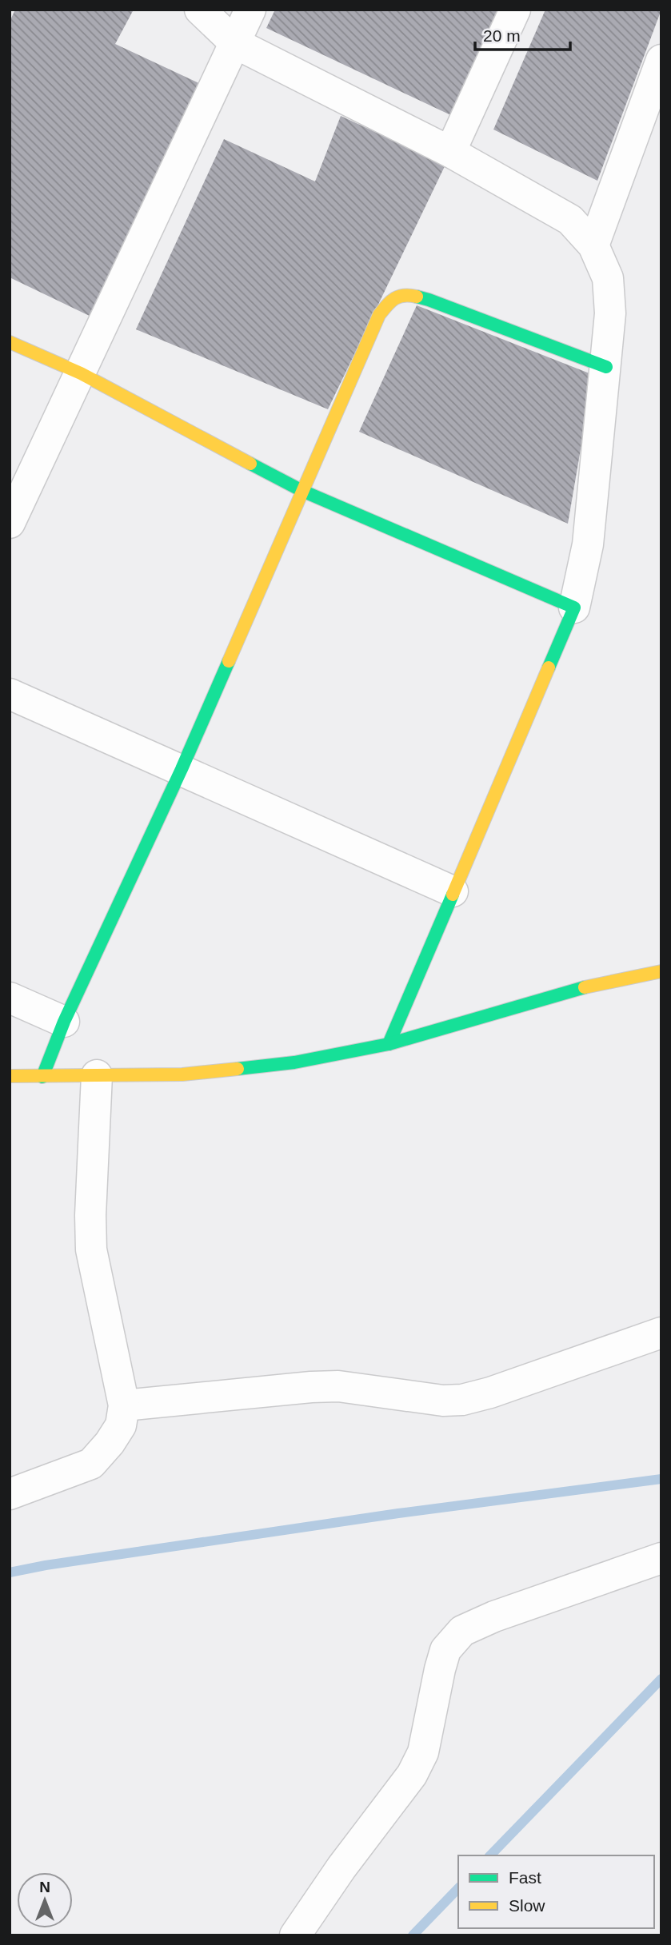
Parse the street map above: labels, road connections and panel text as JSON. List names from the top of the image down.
{
  "legend": ["Fast", "Slow"],
  "scale_bar": "20 m",
  "north": "top"
}
